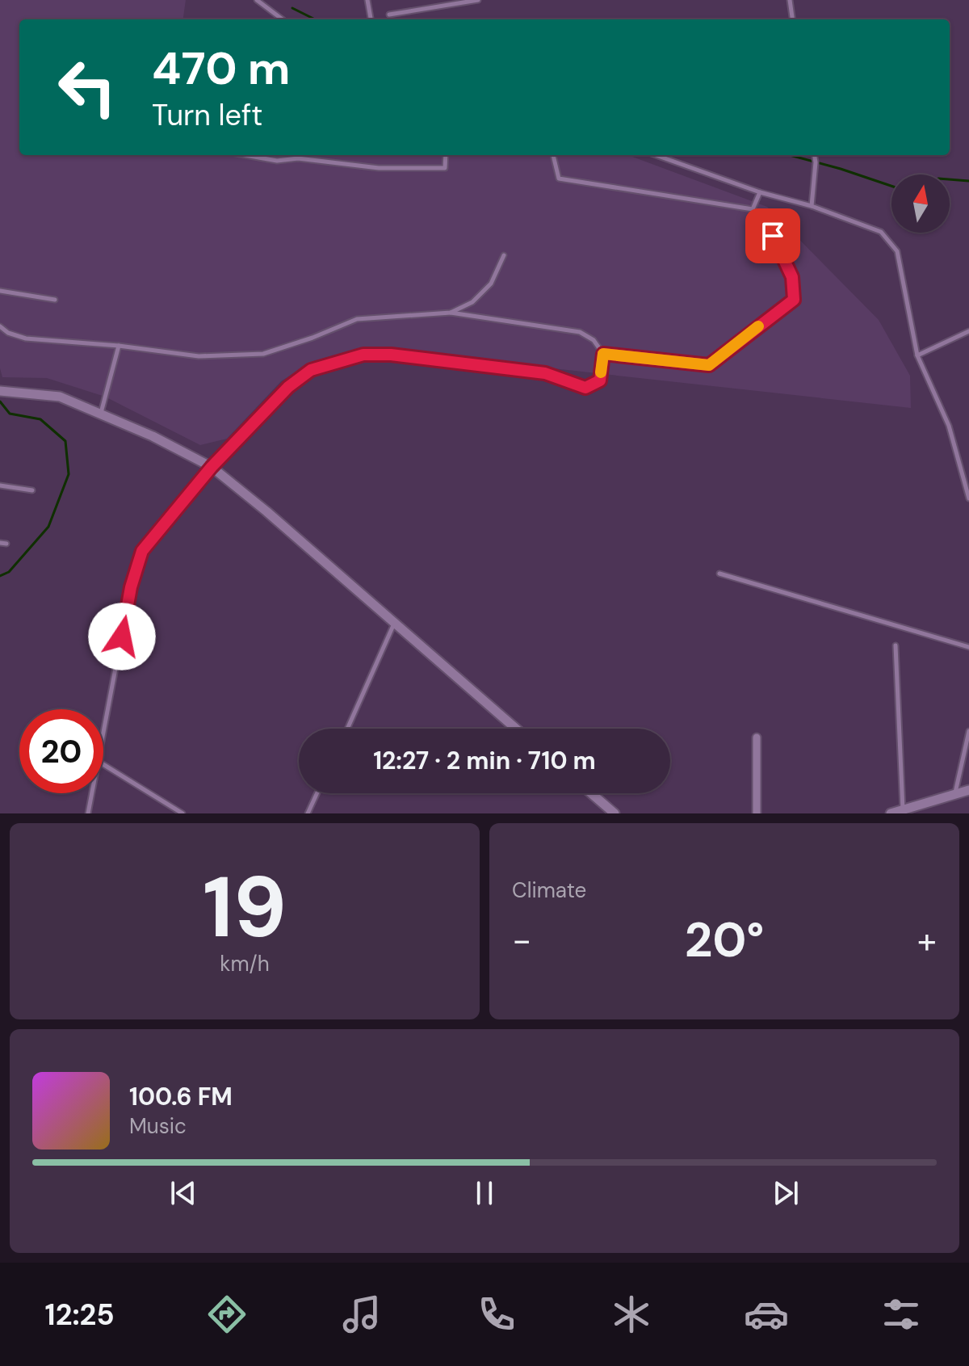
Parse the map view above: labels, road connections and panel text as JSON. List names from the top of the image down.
{
  "north": "top",
  "page": {
    "turn": ["470 m", "Turn left"],
    "limit": "20",
    "trip": "12:27 · 2 min · 710 m",
    "tile": [
      ["19", "km/h"],
      "Climate"
    ],
    "heat": ["−", "20°", "+"],
    "song": ["100.6 FM", "Music"],
    "tabs": "12:25"
  }
}
